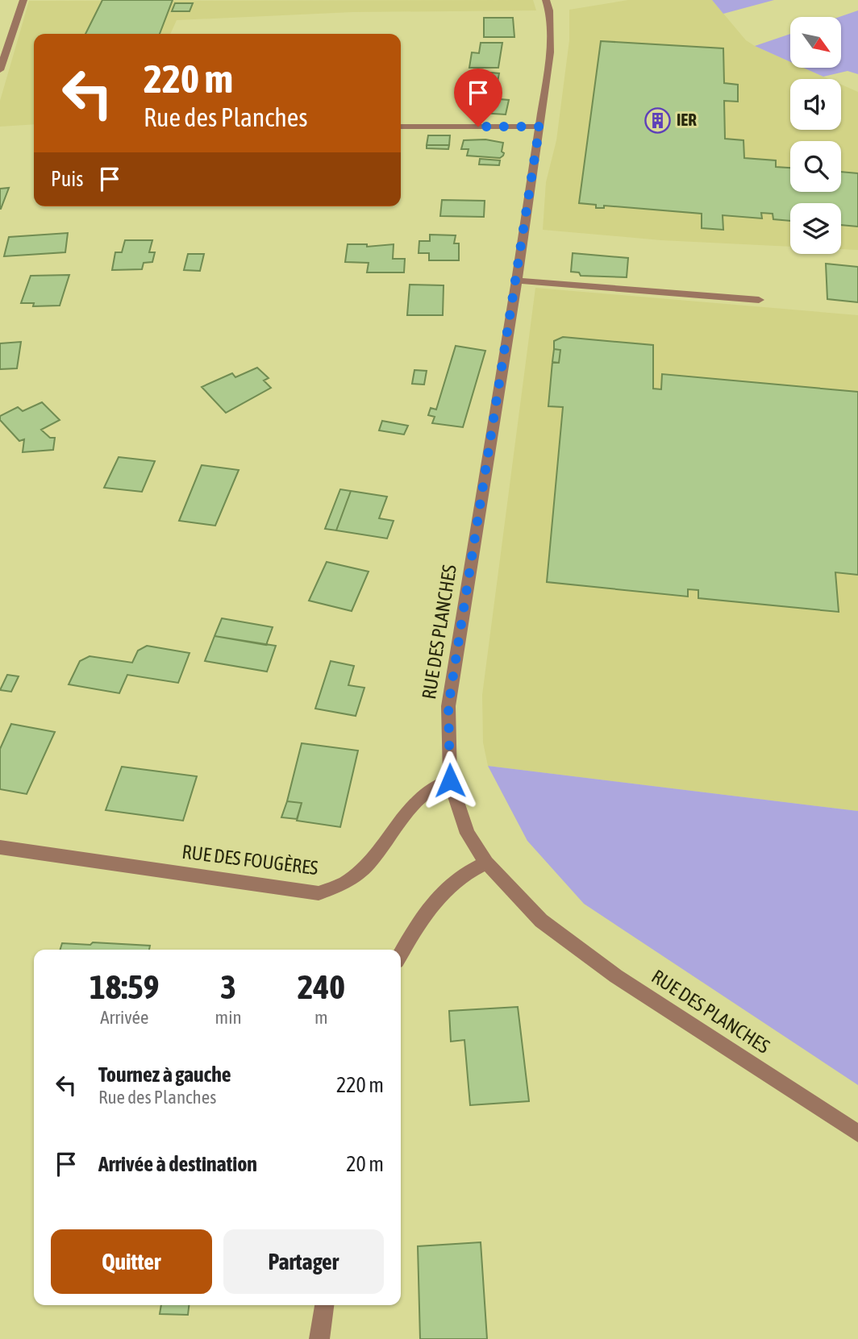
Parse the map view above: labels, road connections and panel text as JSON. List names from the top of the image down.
{
  "streets": {
    "street": ["RUE DES PLANCHES", "RUE DES FOUGÈRES"]
  },
  "crossings": [
    ["RUE DES PLANCHES", "RUE DES FOUGÈRES"]
  ],
  "places": {
    "building": ["IER"]
  },
  "north": "bottom right",
  "page": {
    "turn": ["220 m", "Rue des Planches"],
    "then": "Puis",
    "eta": [
      "18:59",
      "Arrivée",
      "3",
      "min",
      "240",
      "m"
    ],
    "list": [
      {
        "name": "Tournez à gauche",
        "note": "Rue des Planches",
        "value": "220 m"
      },
      {
        "name": "Arrivée à destination",
        "value": "20 m"
      }
    ],
    "buttons": ["Quitter", "Partager"]
  }
}
